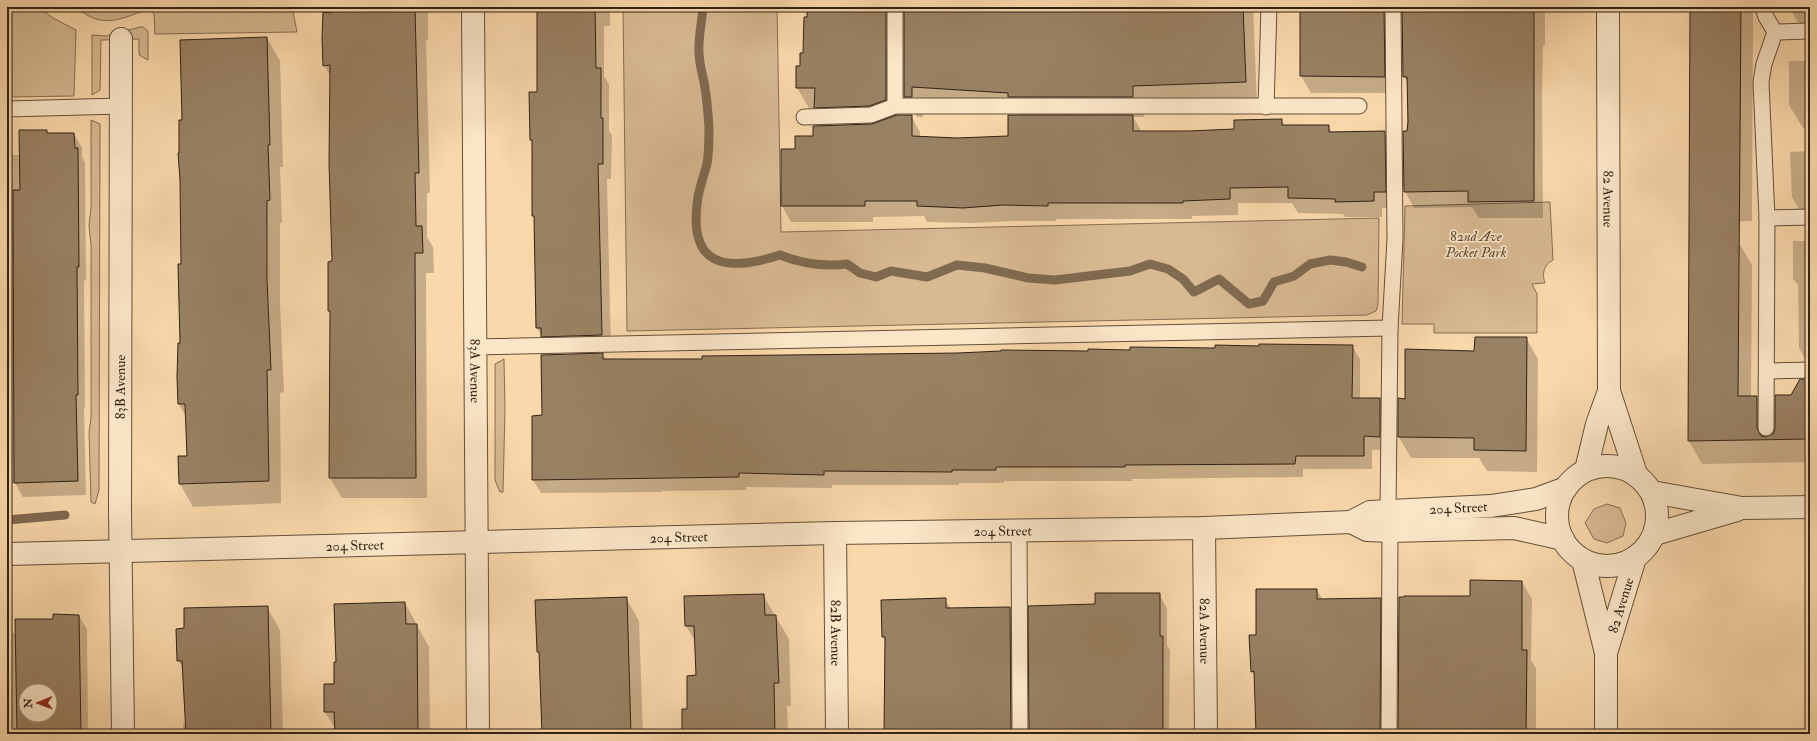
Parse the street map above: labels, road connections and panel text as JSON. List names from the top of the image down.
{
  "streets": {
    "street": [
      "82 Avenue",
      "83A Avenue",
      "83B Avenue",
      "204 Street",
      "82A Avenue",
      "82B Avenue"
    ]
  },
  "crossings": [
    ["82 Avenue", "204 Street"],
    ["83A Avenue", "204 Street"],
    ["83B Avenue", "204 Street"],
    ["204 Street", "82A Avenue"],
    ["204 Street", "82B Avenue"]
  ],
  "parks": ["82nd Ave Pocket Park"],
  "north": "left"
}
